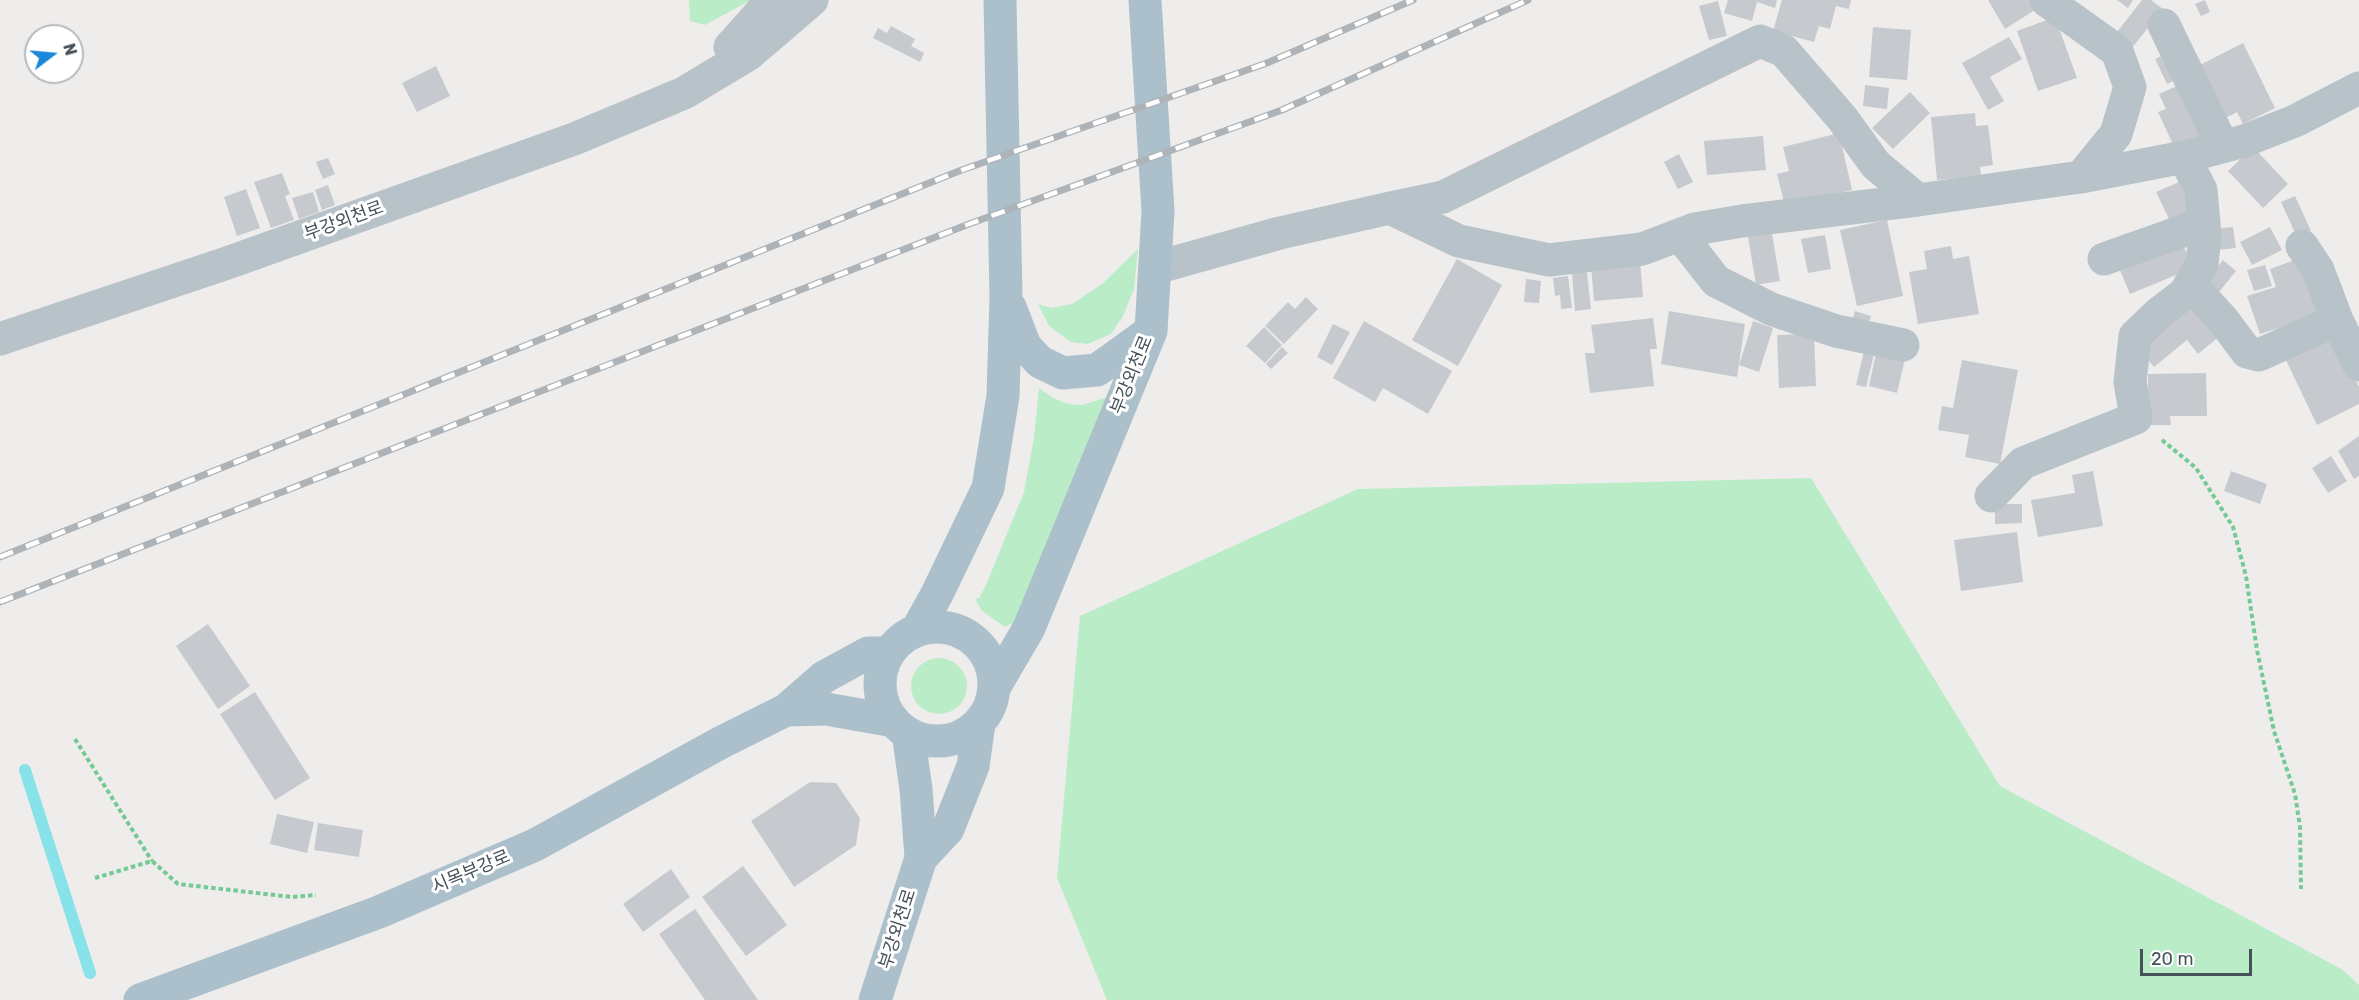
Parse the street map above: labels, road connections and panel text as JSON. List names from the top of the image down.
{
  "streets": {
    "main road": ["부강외천로", "시목부강로"]
  },
  "scale_bar": "20 m",
  "north": "right"
}
